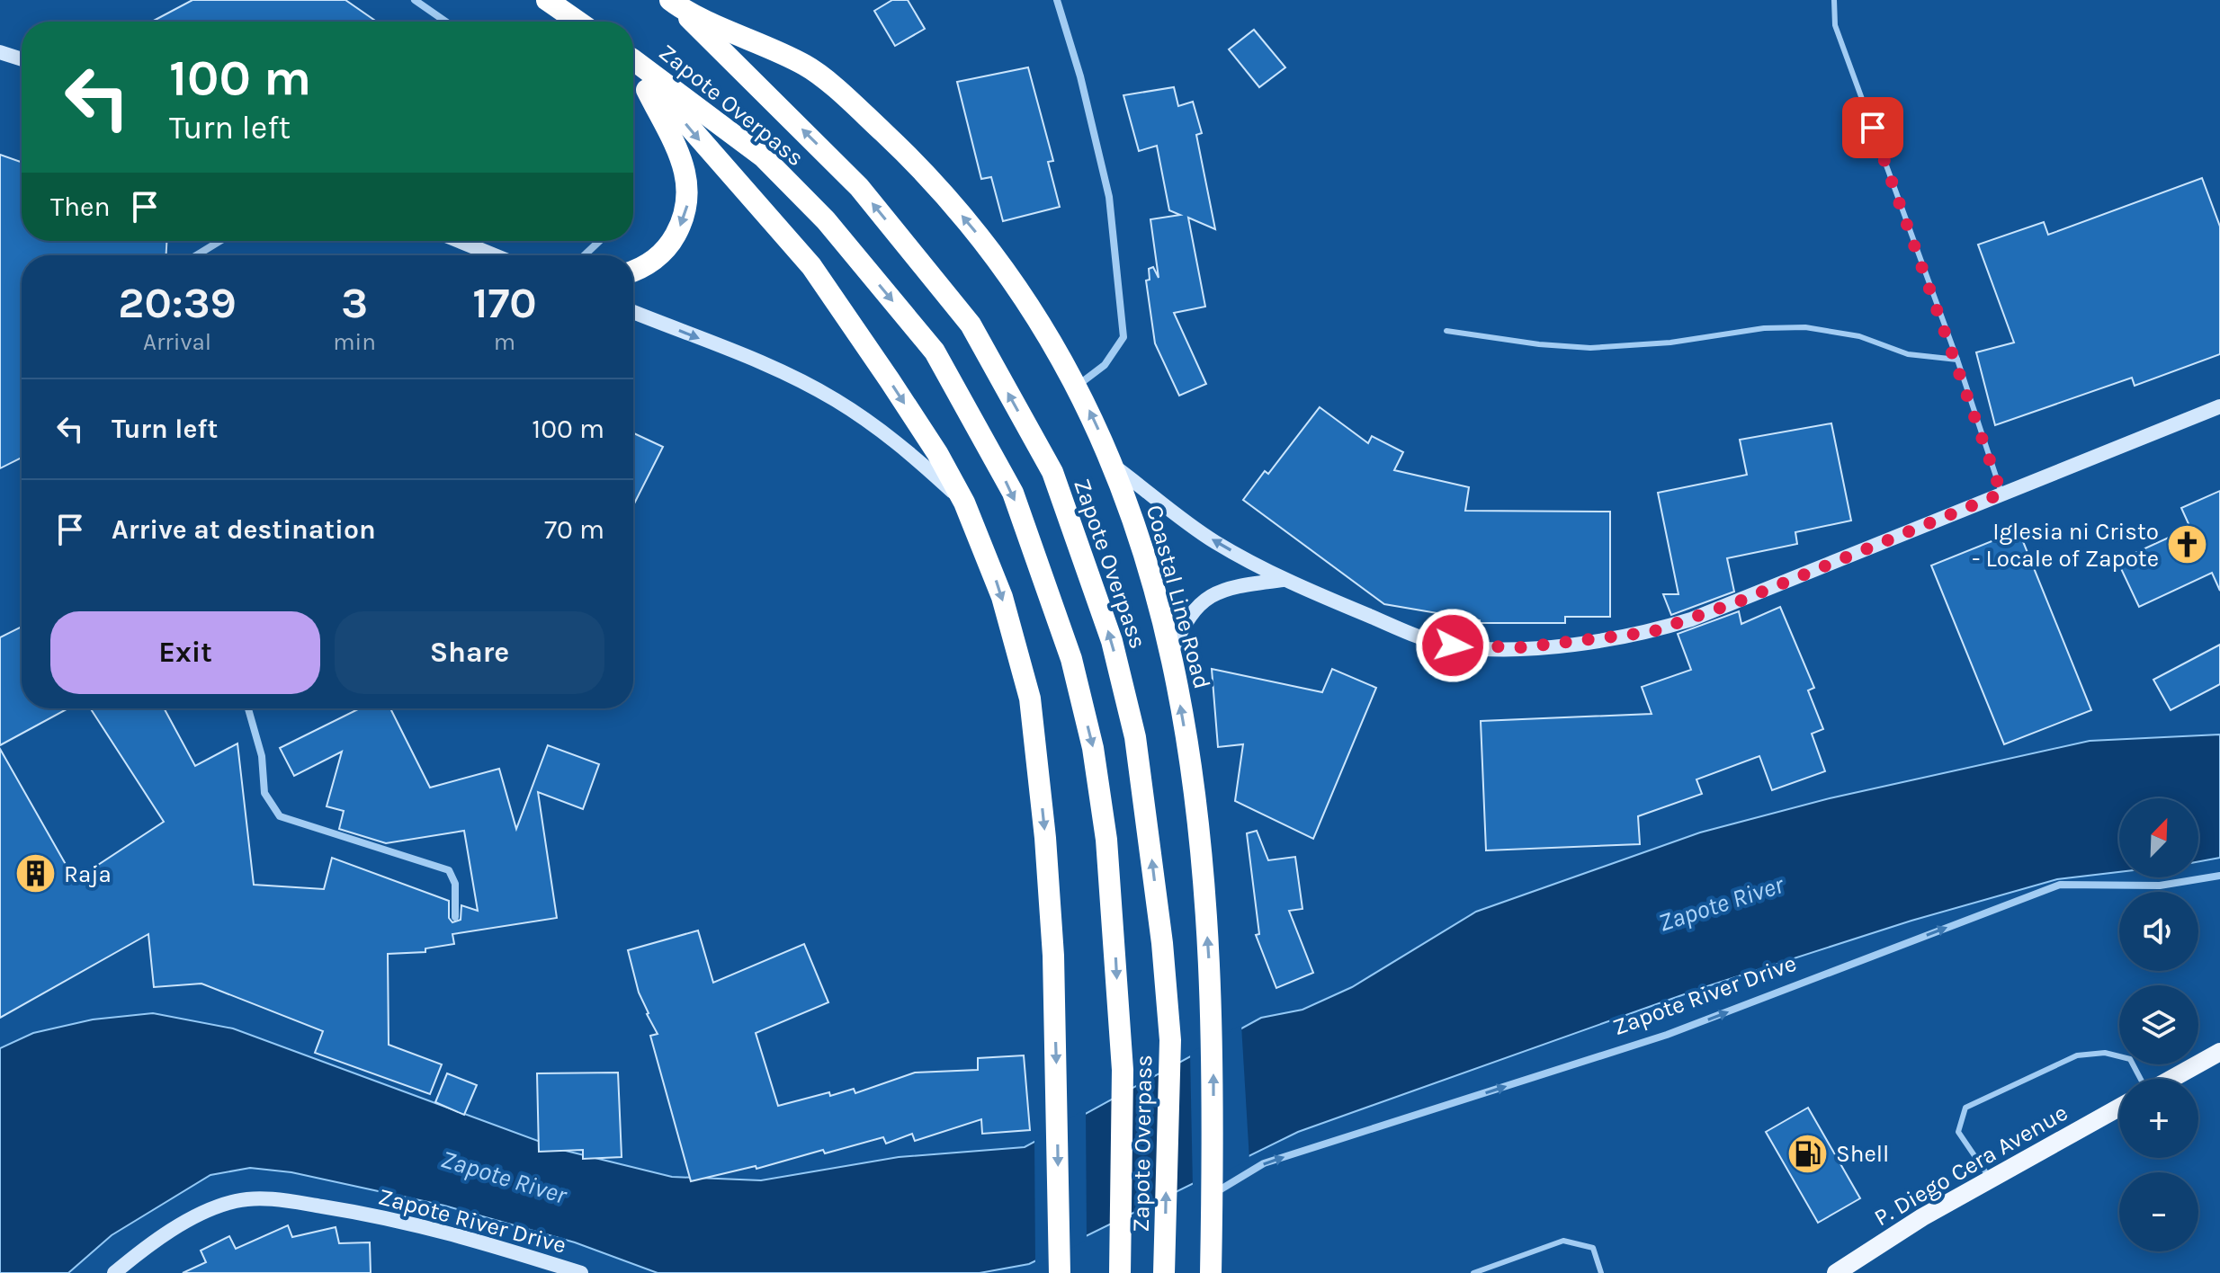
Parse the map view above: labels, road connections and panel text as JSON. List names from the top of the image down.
{
  "streets": {
    "highway": ["Zapote Overpass", "Coastal Line Road"],
    "main road": ["P. Diego Cera Avenue"],
    "street": ["Zapote River Drive"]
  },
  "crossings": [
    ["Zapote Overpass", "Coastal Line Road"],
    ["Coastal Line Road", "Zapote River Drive"]
  ],
  "one_way": ["Zapote River Drive"],
  "water": ["Zapote River"],
  "places": {
    "church": ["Iglesia ni Cristo - Locale of Zapote"],
    "building": ["Raja"],
    "fuel station": ["Shell"]
  },
  "north": "top right",
  "page": {
    "turn": ["100 m", "Turn left"],
    "then": "Then",
    "eta": [
      "20:39",
      "Arrival",
      "3",
      "min",
      "170",
      "m"
    ],
    "list": [
      {
        "name": "Turn left",
        "value": "100 m"
      },
      {
        "name": "Arrive at destination",
        "value": "70 m"
      }
    ],
    "buttons": ["Exit", "Share"],
    "map_buttons": ["+", "−"]
  }
}
